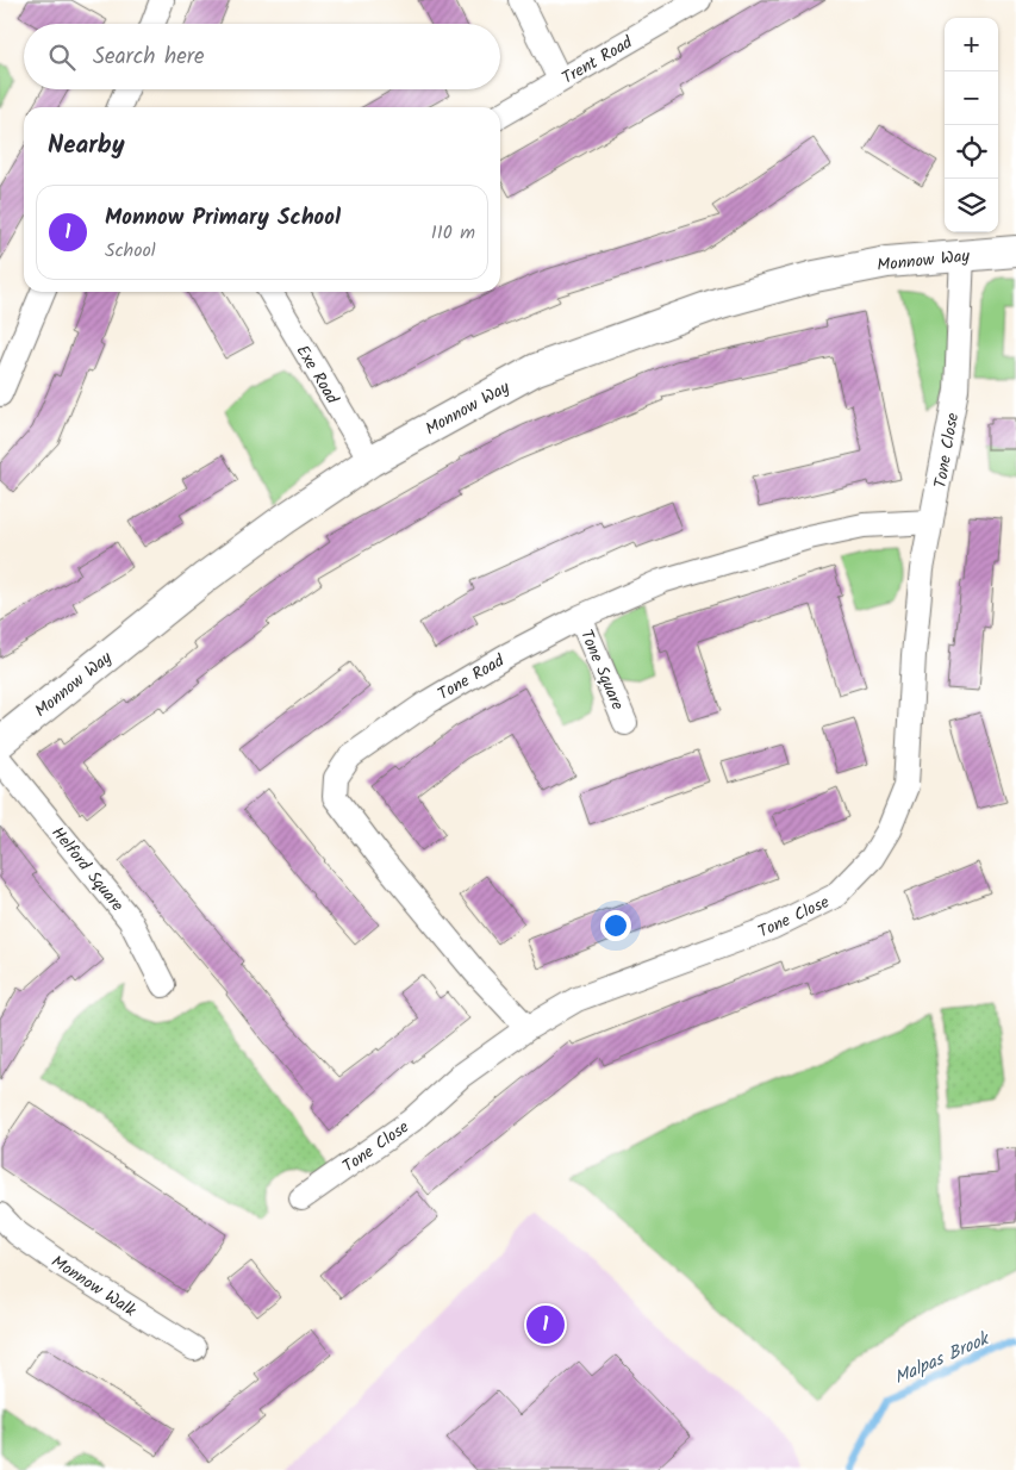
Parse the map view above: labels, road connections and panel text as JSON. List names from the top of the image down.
{
  "streets": {
    "street": [
      "Trent Road",
      "Monnow Way",
      "Exe Road",
      "Tone Close",
      "Tone Square",
      "Tone Road",
      "Helford Square",
      "Monnow Walk"
    ]
  },
  "crossings": [
    ["Monnow Way", "Exe Road"],
    ["Monnow Way", "Tone Close"],
    ["Tone Close", "Tone Road"],
    ["Tone Square", "Tone Road"]
  ],
  "water": ["Malpas Brook"],
  "page": {
    "map_buttons": ["+", "−"],
    "search": "Search here",
    "heading": "Nearby",
    "list": [
      {
        "mark": "1",
        "name": "Monnow Primary School",
        "note": "School",
        "value": "110 m"
      }
    ],
    "pins": "1"
  }
}
